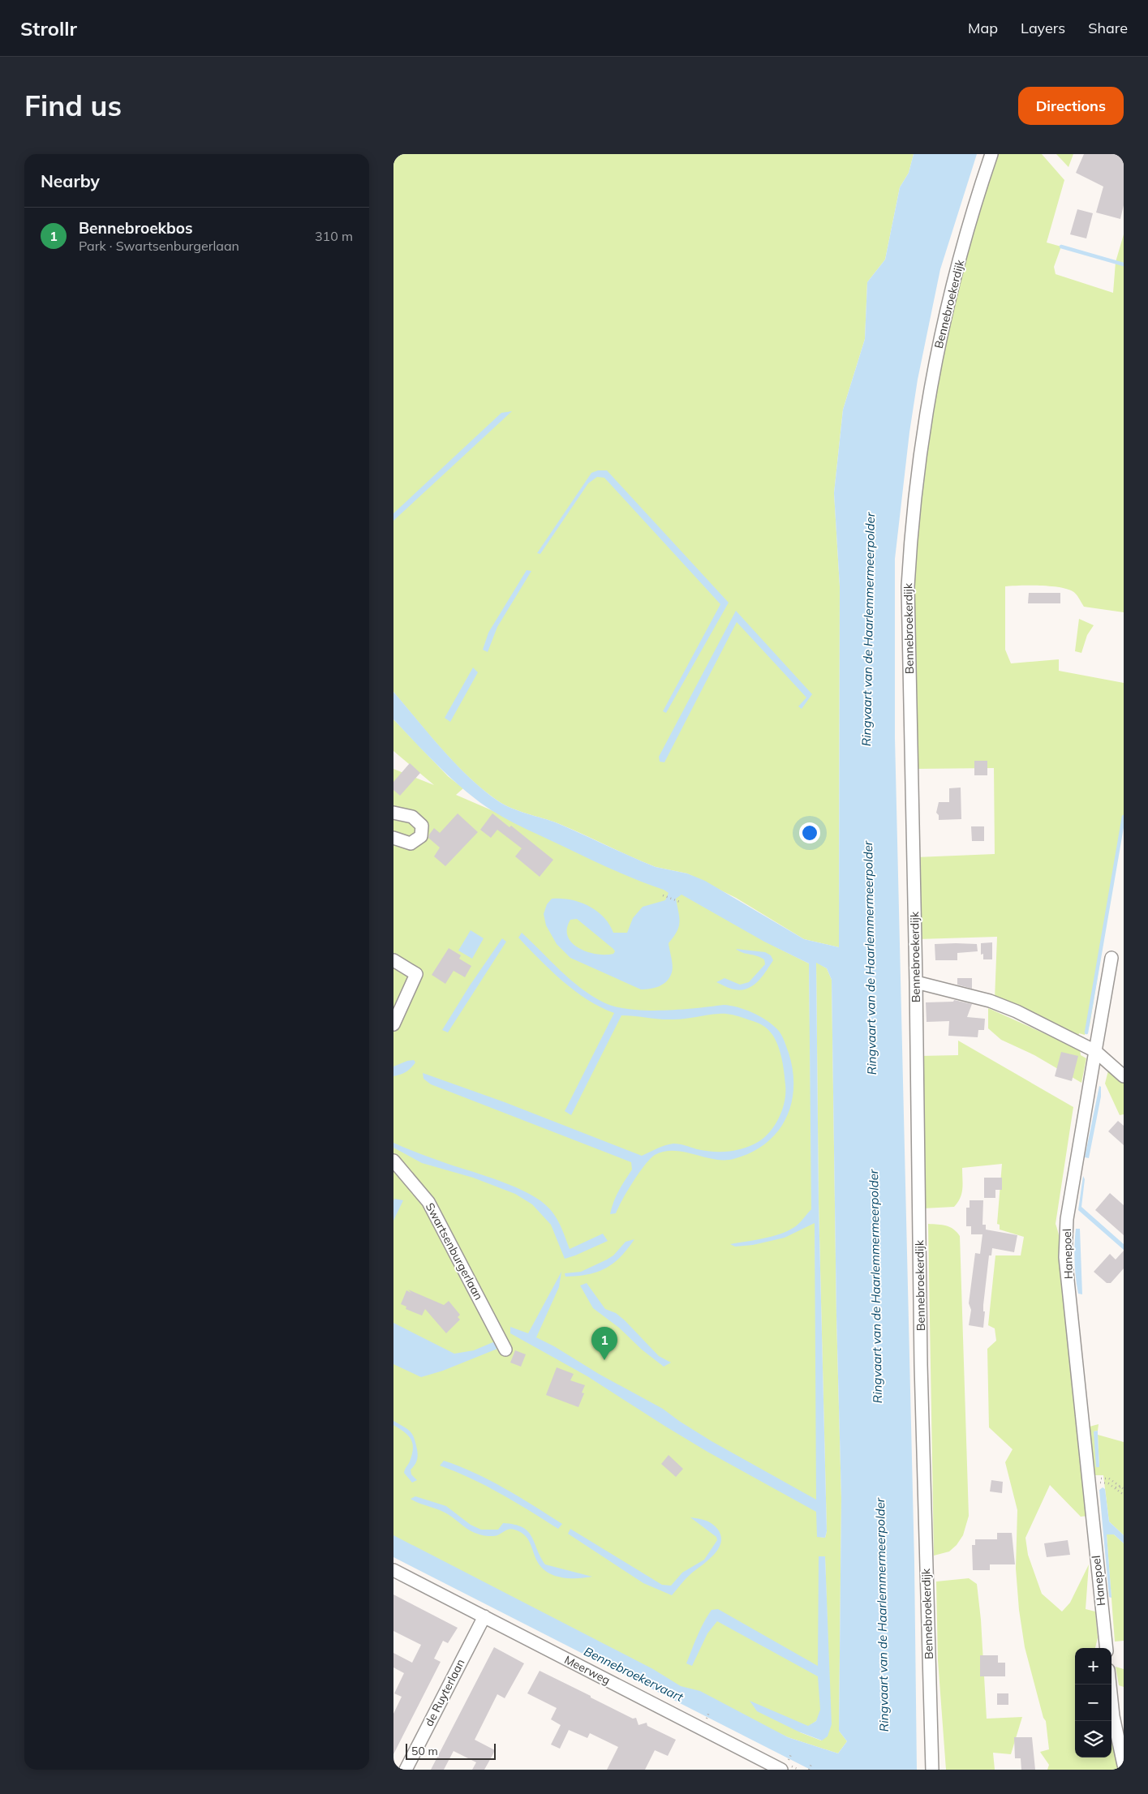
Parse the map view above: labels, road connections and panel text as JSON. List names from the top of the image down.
{
  "streets": {
    "street": [
      "Bennebroekerdijk",
      "Swartsenburgerlaan",
      "Hanepoel",
      "Meerweg",
      "de Ruyterlaan"
    ]
  },
  "crossings": [
    ["Meerweg", "de Ruyterlaan"]
  ],
  "water": ["Ringvaart van de Haarlemmermeerpolder", "Bennebroekervaart"],
  "scale_bar": "50 m",
  "page": {
    "header": "Strollr",
    "nav": ["Map", "Layers", "Share"],
    "buttons": "Directions",
    "title": "Find us",
    "heading": "Nearby",
    "list": [
      {
        "mark": "1",
        "name": "Bennebroekbos",
        "note": "Park · Swartsenburgerlaan",
        "value": "310 m"
      }
    ],
    "pins": "1",
    "map_buttons": ["+", "−"],
    "scale": "50 m"
  }
}
